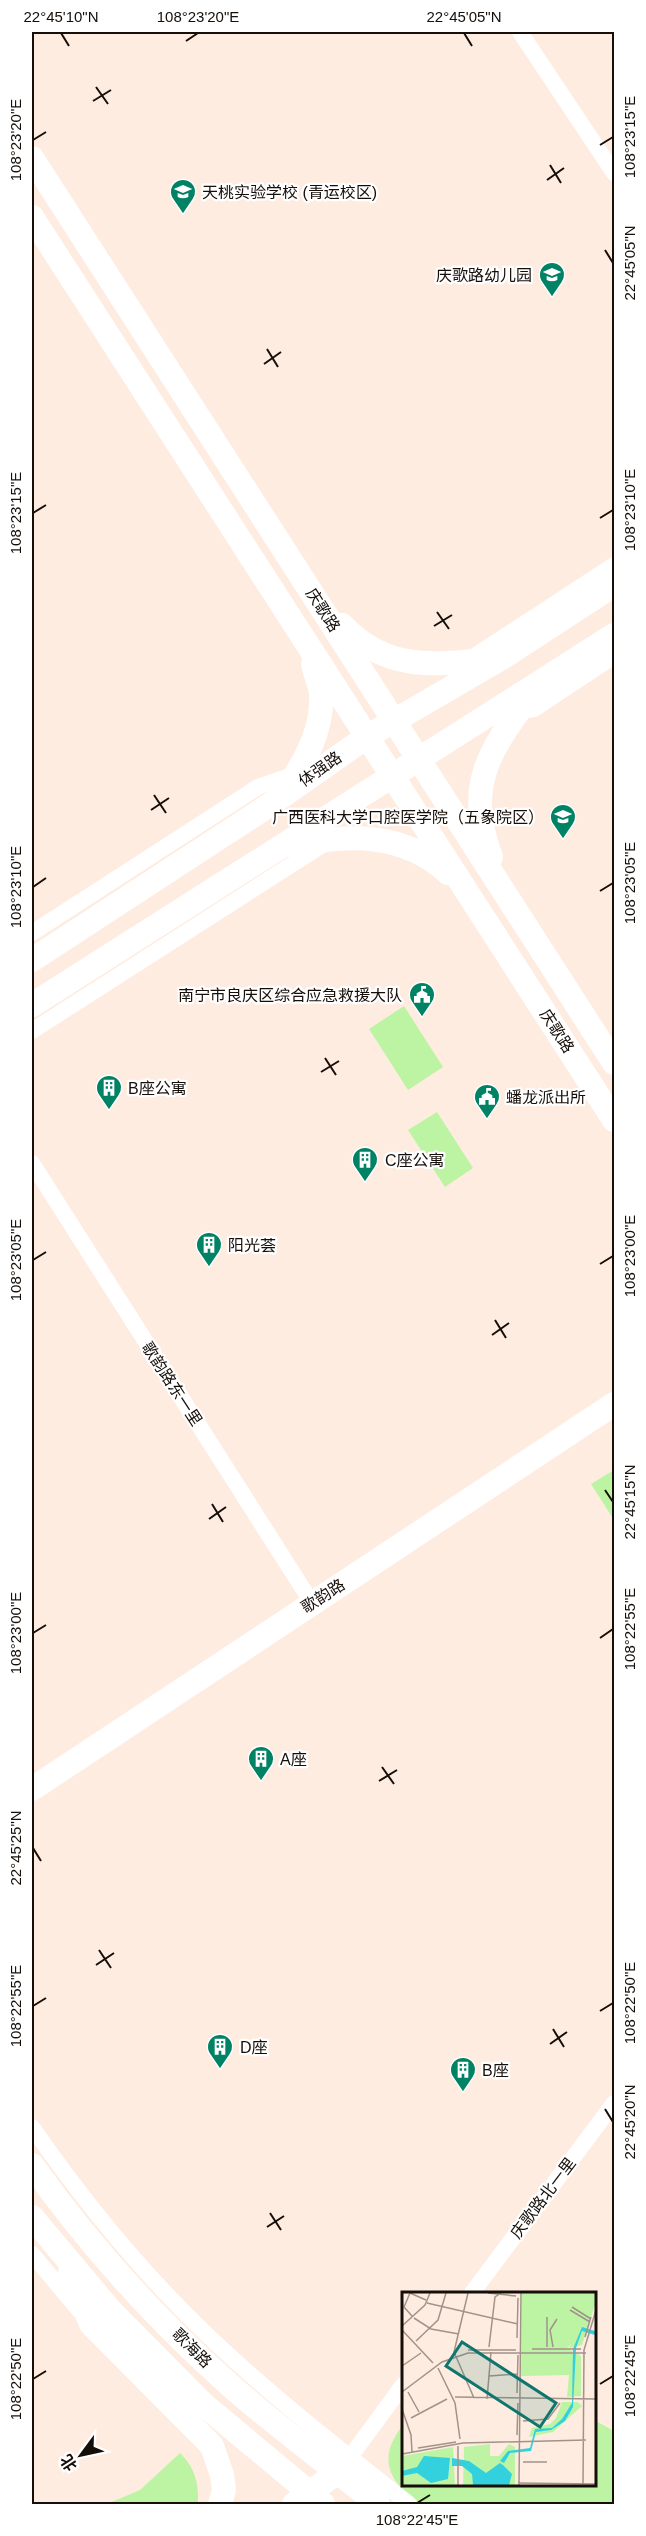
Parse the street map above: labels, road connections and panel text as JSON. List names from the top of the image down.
{
  "streets": {
    "main road": [
      "庆歌路",
      "体强路",
      "歌韵路",
      "歌海路"
    ],
    "street": ["歌韵路东一里", "庆歌路北一里"]
  },
  "crossings": [
    ["庆歌路", "体强路"],
    ["歌韵路东一里", "歌韵路"]
  ],
  "places": {
    "school or university": ["天桃实验学校 (青运校区)", "庆歌路幼儿园", "广西医科大学口腔医学院（五象院区）"],
    "public building": ["南宁市良庆区综合应急救援大队", "蟠龙派出所"],
    "building": [
      "B座公寓",
      "C座公寓",
      "阳光荟",
      "A座",
      "D座",
      "B座"
    ]
  },
  "north": "bottom left",
  "coordinates": [
    "22°45'10\"N",
    "108°23'20\"E",
    "22°45'05\"N",
    "108°23'15\"E",
    "108°23'10\"E",
    "108°23'05\"E",
    "108°23'00\"E",
    "22°45'15\"N",
    "108°22'55\"E",
    "22°45'25\"N",
    "108°22'50\"E",
    "22°45'20\"N",
    "108°22'45\"E"
  ]
}
